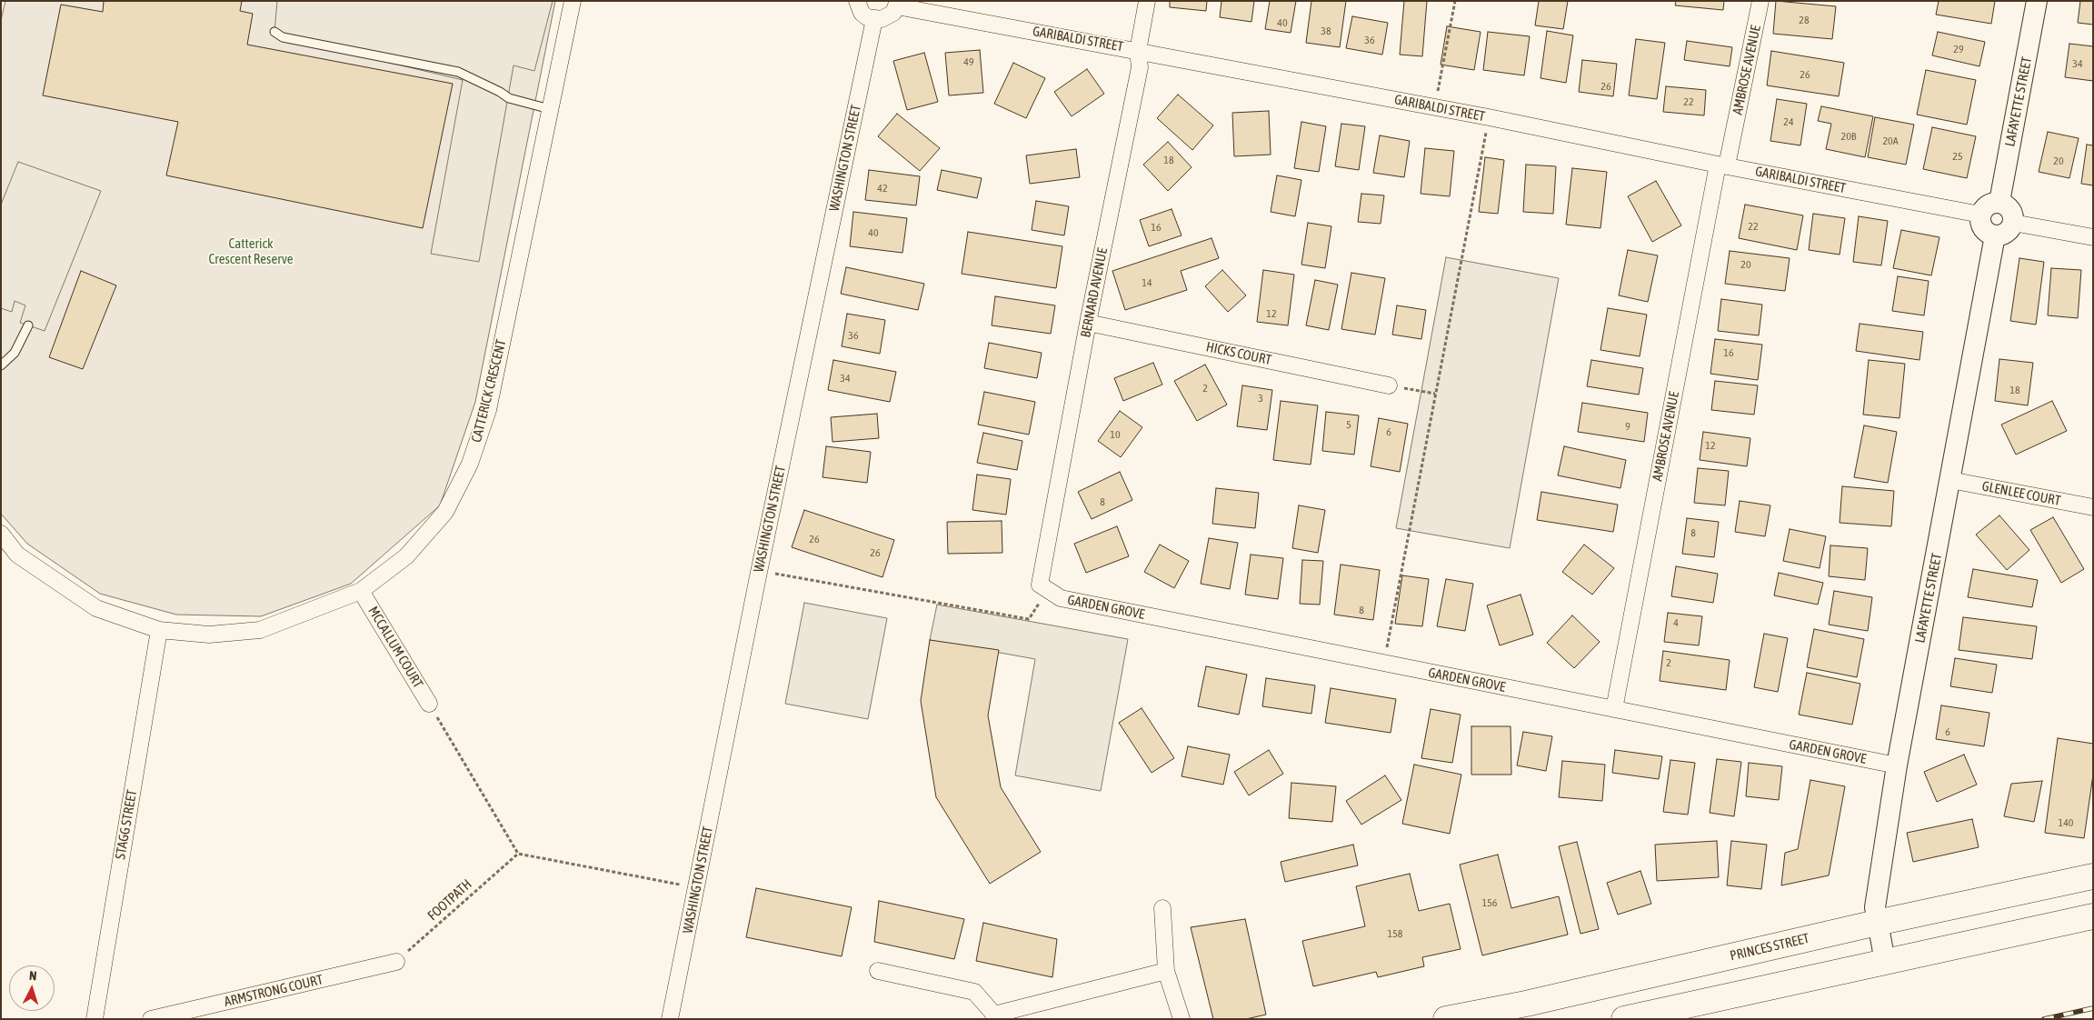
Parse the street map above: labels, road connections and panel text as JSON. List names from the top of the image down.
{
  "streets": {
    "highway": ["PRINCES STREET"],
    "street": [
      "GARIBALDI STREET",
      "AMBROSE AVENUE",
      "LAFAYETTE STREET",
      "WASHINGTON STREET",
      "BERNARD AVENUE",
      "HICKS COURT",
      "CATTERICK CRESCENT",
      "GLENLEE COURT",
      "GARDEN GROVE",
      "MCCALLUM COURT",
      "STAGG STREET",
      "ARMSTRONG COURT"
    ],
    "path": ["FOOTPATH"]
  },
  "crossings": [
    ["GARIBALDI STREET", "AMBROSE AVENUE"],
    ["GARIBALDI STREET", "LAFAYETTE STREET"],
    ["GARIBALDI STREET", "BERNARD AVENUE"],
    ["AMBROSE AVENUE", "GARDEN GROVE"],
    ["LAFAYETTE STREET", "GLENLEE COURT"],
    ["LAFAYETTE STREET", "GARDEN GROVE"],
    ["LAFAYETTE STREET", "PRINCES STREET"],
    ["BERNARD AVENUE", "HICKS COURT"],
    ["BERNARD AVENUE", "GARDEN GROVE"],
    ["CATTERICK CRESCENT", "MCCALLUM COURT"],
    ["CATTERICK CRESCENT", "STAGG STREET"],
    ["FOOTPATH", "ARMSTRONG COURT"]
  ],
  "parks": ["Catterick Crescent Reserve"],
  "house_numbers": [
    "28",
    "40",
    "38",
    "36",
    "29",
    "49",
    "34",
    "26",
    "26",
    "22",
    "24",
    "20B",
    "20A",
    "25",
    "18",
    "20",
    "42",
    "22",
    "16",
    "40",
    "20",
    "14",
    "12",
    "36",
    "16",
    "34",
    "2",
    "18",
    "3",
    "5",
    "9",
    "6",
    "10",
    "12",
    "8",
    "8",
    "26",
    "26",
    "8",
    "4",
    "2",
    "6",
    "140",
    "156",
    "158"
  ],
  "north": "top"
}
